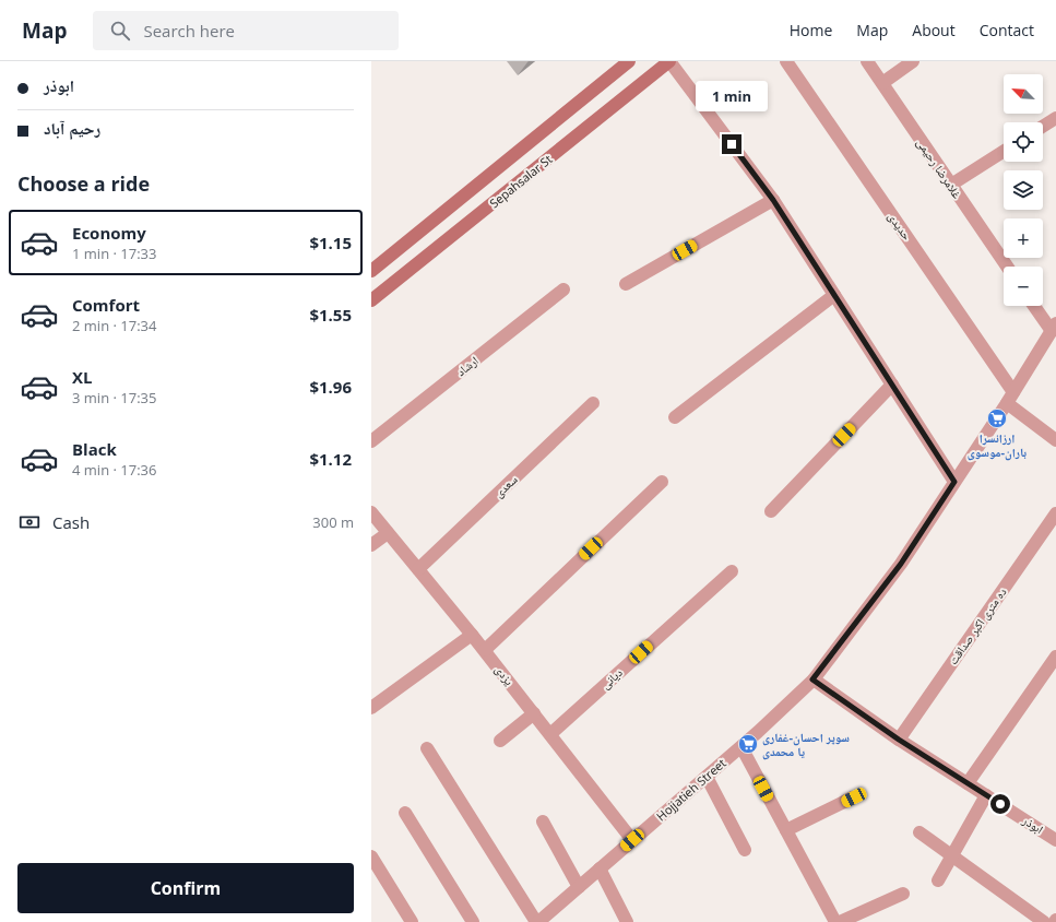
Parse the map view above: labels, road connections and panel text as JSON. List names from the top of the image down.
{
  "streets": {
    "main road": ["Sepahsalar St"],
    "street": [
      "غلامرضا رحیمی",
      "حدیدی",
      "ارشاد",
      "سعدی",
      "ده متری اکبر صداقت",
      "یزدی",
      "دیانی",
      "Hojjatieh Street",
      "ابوذر"
    ]
  },
  "crossings": [
    ["حدیدی", "Hojjatieh Street"],
    ["سعدی", "یزدی"],
    ["ده متری اکبر صداقت", "ابوذر"],
    ["یزدی", "دیانی"],
    ["یزدی", "Hojjatieh Street"],
    ["Hojjatieh Street", "ابوذر"]
  ],
  "places": {
    "supermarket": ["ارزانسرا باران-موسوی", "سوپر احسان-غفاری یا محمدی"]
  },
  "north": "top left",
  "page": {
    "header": "Map",
    "search": "Search here",
    "nav": [
      "Home",
      "Map",
      "About",
      "Contact"
    ],
    "banner": ["ابوذر", "رحیم آباد"],
    "map_buttons": ["+", "−"],
    "bubble": "1 min",
    "heading": "Choose a ride",
    "list": [
      {
        "name": "Economy",
        "note": "1 min · 17:33",
        "value": "$1.15"
      },
      {
        "name": "Comfort",
        "note": "2 min · 17:34",
        "value": "$1.55"
      },
      {
        "name": "XL",
        "note": "3 min · 17:35",
        "value": "$1.96"
      },
      {
        "name": "Black",
        "note": "4 min · 17:36",
        "value": "$1.12"
      }
    ],
    "pay": ["Cash", "300 m"],
    "buttons": "Confirm"
  }
}
